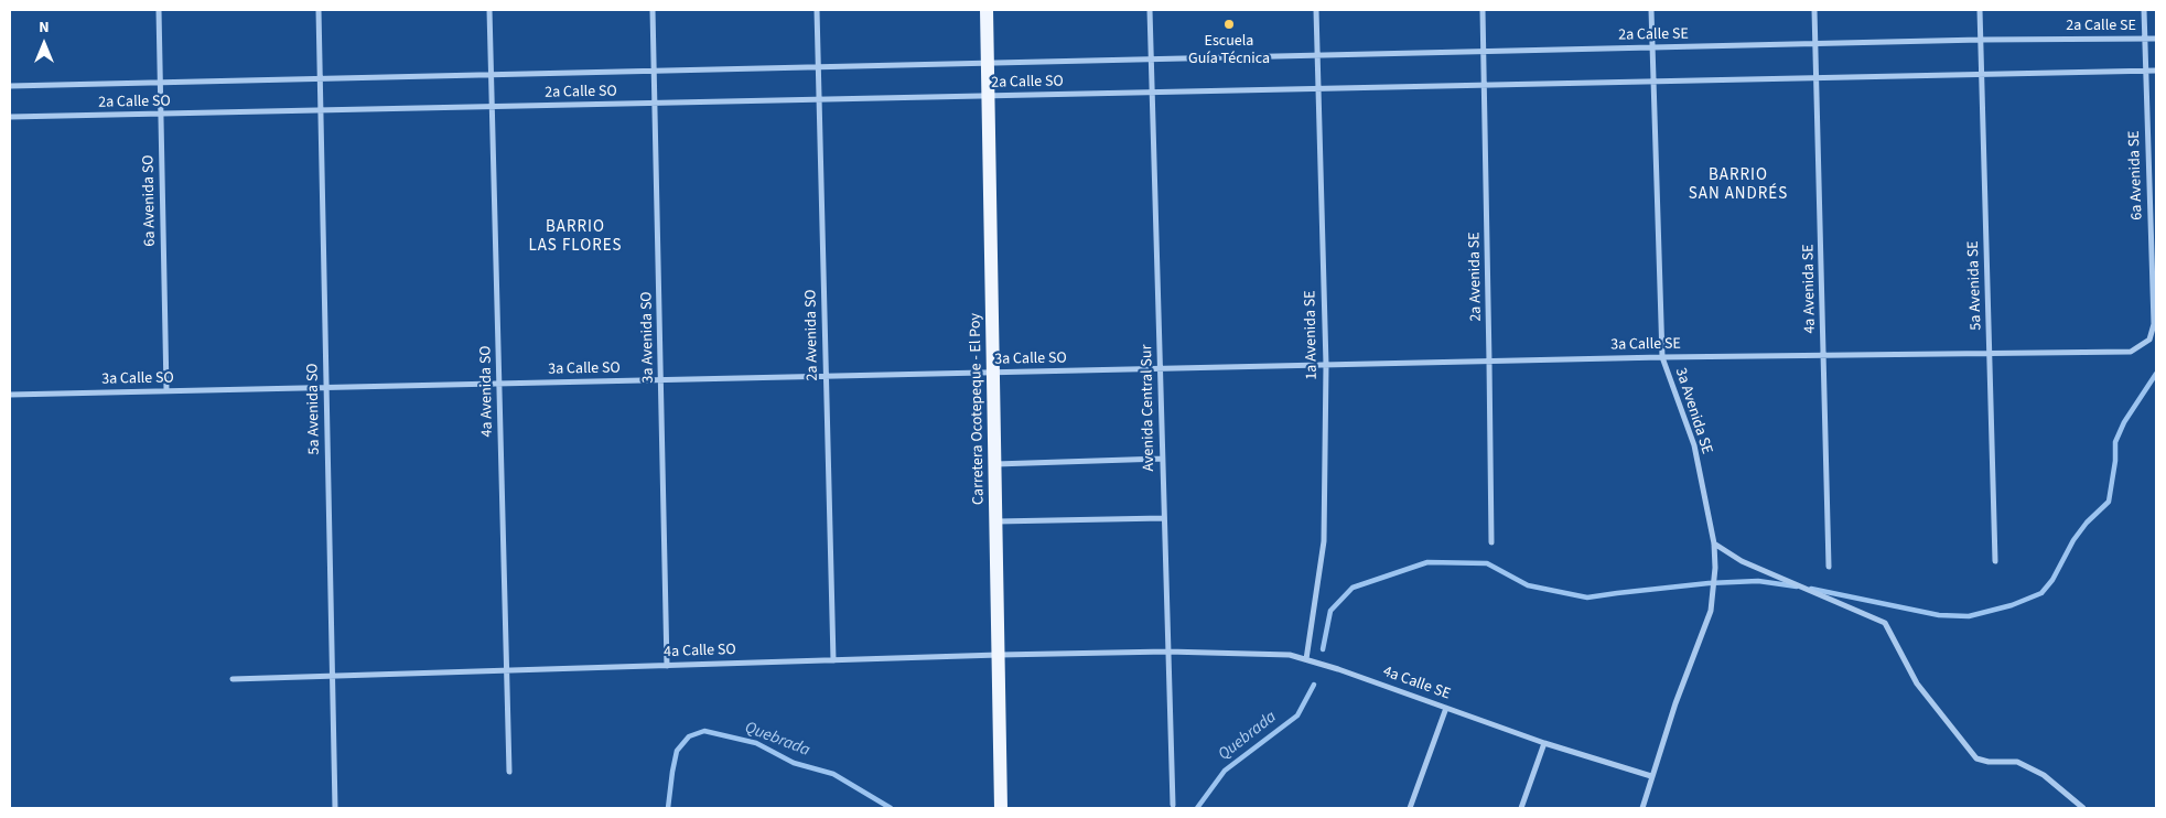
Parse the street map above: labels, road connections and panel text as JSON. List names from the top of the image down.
{
  "streets": {
    "main road": ["Carretera Ocotepeque - El Poy"],
    "street": [
      "2a Calle SE",
      "2a Calle SO",
      "6a Avenida SE",
      "6a Avenida SO",
      "2a Avenida SE",
      "5a Avenida SE",
      "4a Avenida SE",
      "2a Avenida SO",
      "1a Avenida SE",
      "3a Avenida SO",
      "3a Calle SE",
      "3a Calle SO",
      "4a Avenida SO",
      "Avenida Central Sur",
      "5a Avenida SO",
      "3a Avenida SE",
      "4a Calle SO",
      "4a Calle SE"
    ]
  },
  "crossings": [
    ["2a Calle SE", "2a Calle SO"],
    ["2a Calle SE", "6a Avenida SE"],
    ["2a Calle SE", "2a Avenida SE"],
    ["2a Calle SE", "5a Avenida SE"],
    ["2a Calle SE", "4a Avenida SE"],
    ["2a Calle SE", "1a Avenida SE"],
    ["2a Calle SE", "Avenida Central Sur"],
    ["2a Calle SE", "3a Avenida SE"],
    ["2a Calle SO", "6a Avenida SO"],
    ["2a Calle SO", "2a Avenida SO"],
    ["2a Calle SO", "3a Avenida SO"],
    ["2a Calle SO", "4a Avenida SO"],
    ["2a Calle SO", "Avenida Central Sur"],
    ["2a Calle SO", "5a Avenida SO"],
    ["2a Calle SO", "Carretera Ocotepeque - El Poy"],
    ["6a Avenida SE", "3a Calle SE"],
    ["6a Avenida SO", "3a Calle SO"],
    ["2a Avenida SE", "3a Calle SE"],
    ["5a Avenida SE", "3a Calle SE"],
    ["4a Avenida SE", "3a Calle SE"],
    ["2a Avenida SO", "3a Calle SO"],
    ["2a Avenida SO", "4a Calle SO"],
    ["1a Avenida SE", "3a Calle SE"],
    ["1a Avenida SE", "4a Calle SE"],
    ["3a Avenida SO", "3a Calle SO"],
    ["3a Avenida SO", "4a Calle SO"],
    ["3a Calle SE", "3a Calle SO"],
    ["3a Calle SE", "Avenida Central Sur"],
    ["3a Calle SE", "3a Avenida SE"],
    ["3a Calle SO", "4a Avenida SO"],
    ["3a Calle SO", "Avenida Central Sur"],
    ["3a Calle SO", "5a Avenida SO"],
    ["3a Calle SO", "Carretera Ocotepeque - El Poy"],
    ["4a Avenida SO", "4a Calle SO"],
    ["Avenida Central Sur", "4a Calle SO"],
    ["Avenida Central Sur", "4a Calle SE"],
    ["5a Avenida SO", "4a Calle SO"],
    ["Carretera Ocotepeque - El Poy", "4a Calle SO"],
    ["3a Avenida SE", "4a Calle SE"],
    ["4a Calle SO", "4a Calle SE"]
  ],
  "districts": ["BARRIO SAN ANDRÉS", "BARRIO LAS FLORES"],
  "water": ["Quebrada"],
  "places": ["Escuela Guía Técnica"],
  "north": "top"
}
